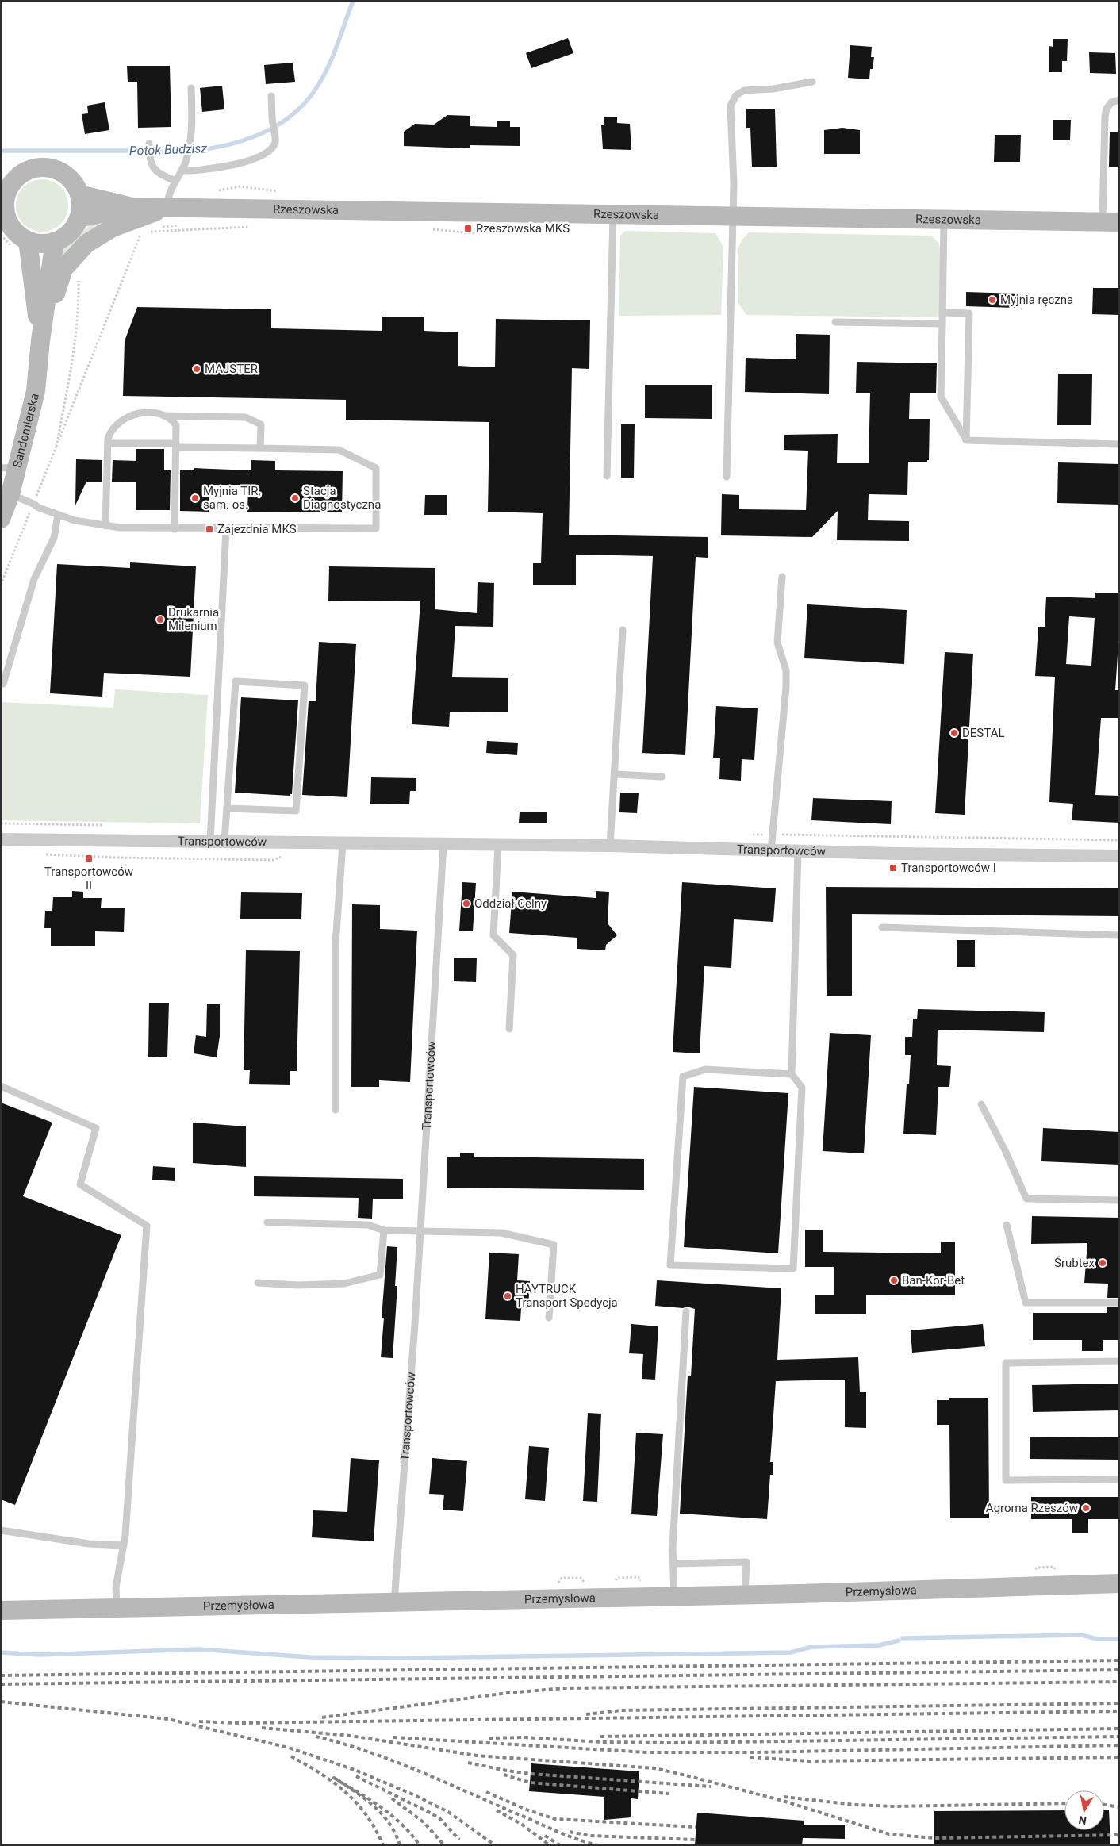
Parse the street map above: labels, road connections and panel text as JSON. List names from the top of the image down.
{
  "streets": {
    "street": [
      "Rzeszowska",
      "Sandomierska",
      "Transportowców",
      "Przemysłowa"
    ]
  },
  "crossings": [
    ["Transportowców", "Przemysłowa"]
  ],
  "water": ["Potok Budzisz"],
  "places": {
    "transit": [
      "Rzeszowska MKS",
      "Zajezdnia MKS",
      "Transportowców II",
      "Transportowców I"
    ],
    "other": [
      "Myjnia ręczna",
      "MAJSTER",
      "Myjnia TIR, sam. os.",
      "Stacja Diagnostyczna",
      "Drukarnia Milenium",
      "DESTAL",
      "Oddział Celny",
      "Śrubtex",
      "Ban-Kor-Bet",
      "HAYTRUCK Transport Spedycja",
      "Agroma Rzeszów"
    ]
  },
  "north": "bottom"
}
